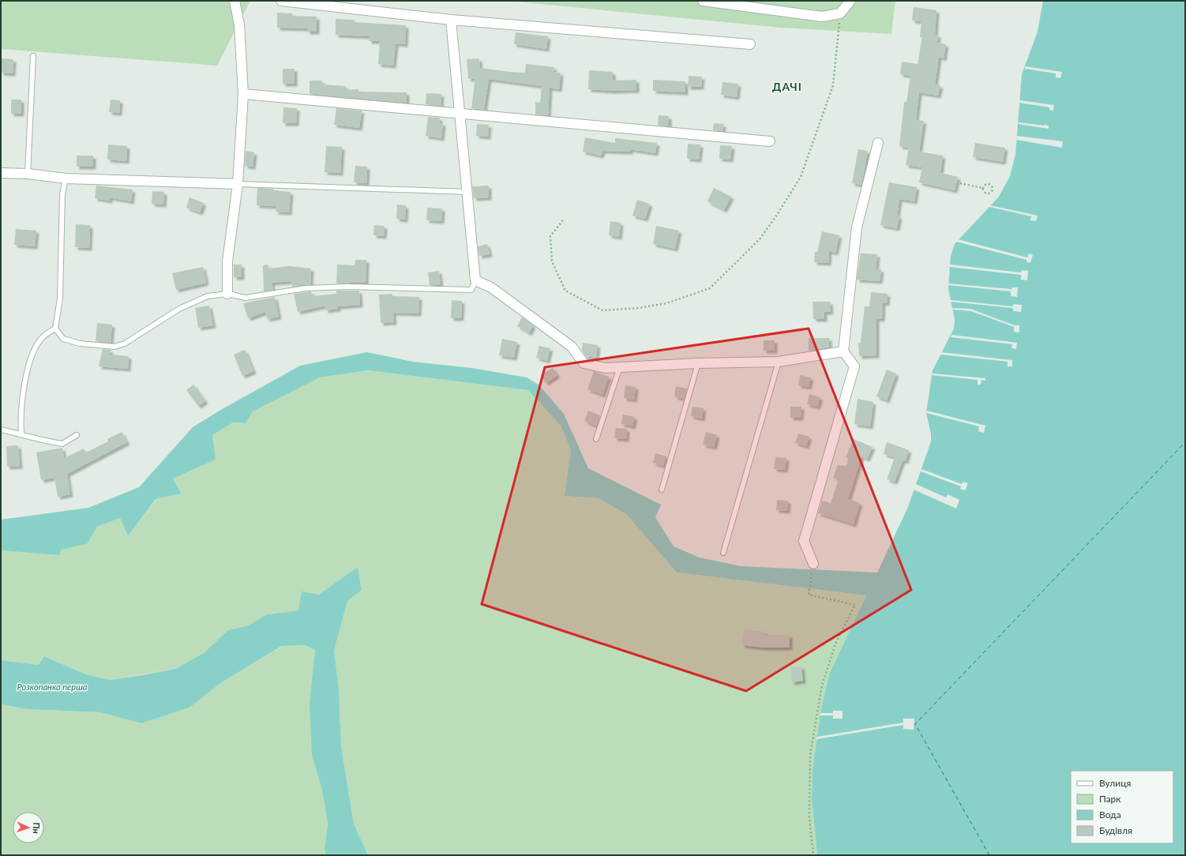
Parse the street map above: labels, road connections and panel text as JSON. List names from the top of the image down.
{
  "districts": ["ДАЧІ"],
  "water": ["Розкопанка перша"],
  "legend": [
    "Вулиця",
    "Парк",
    "Вода",
    "Будівля"
  ],
  "north": "right"
}
